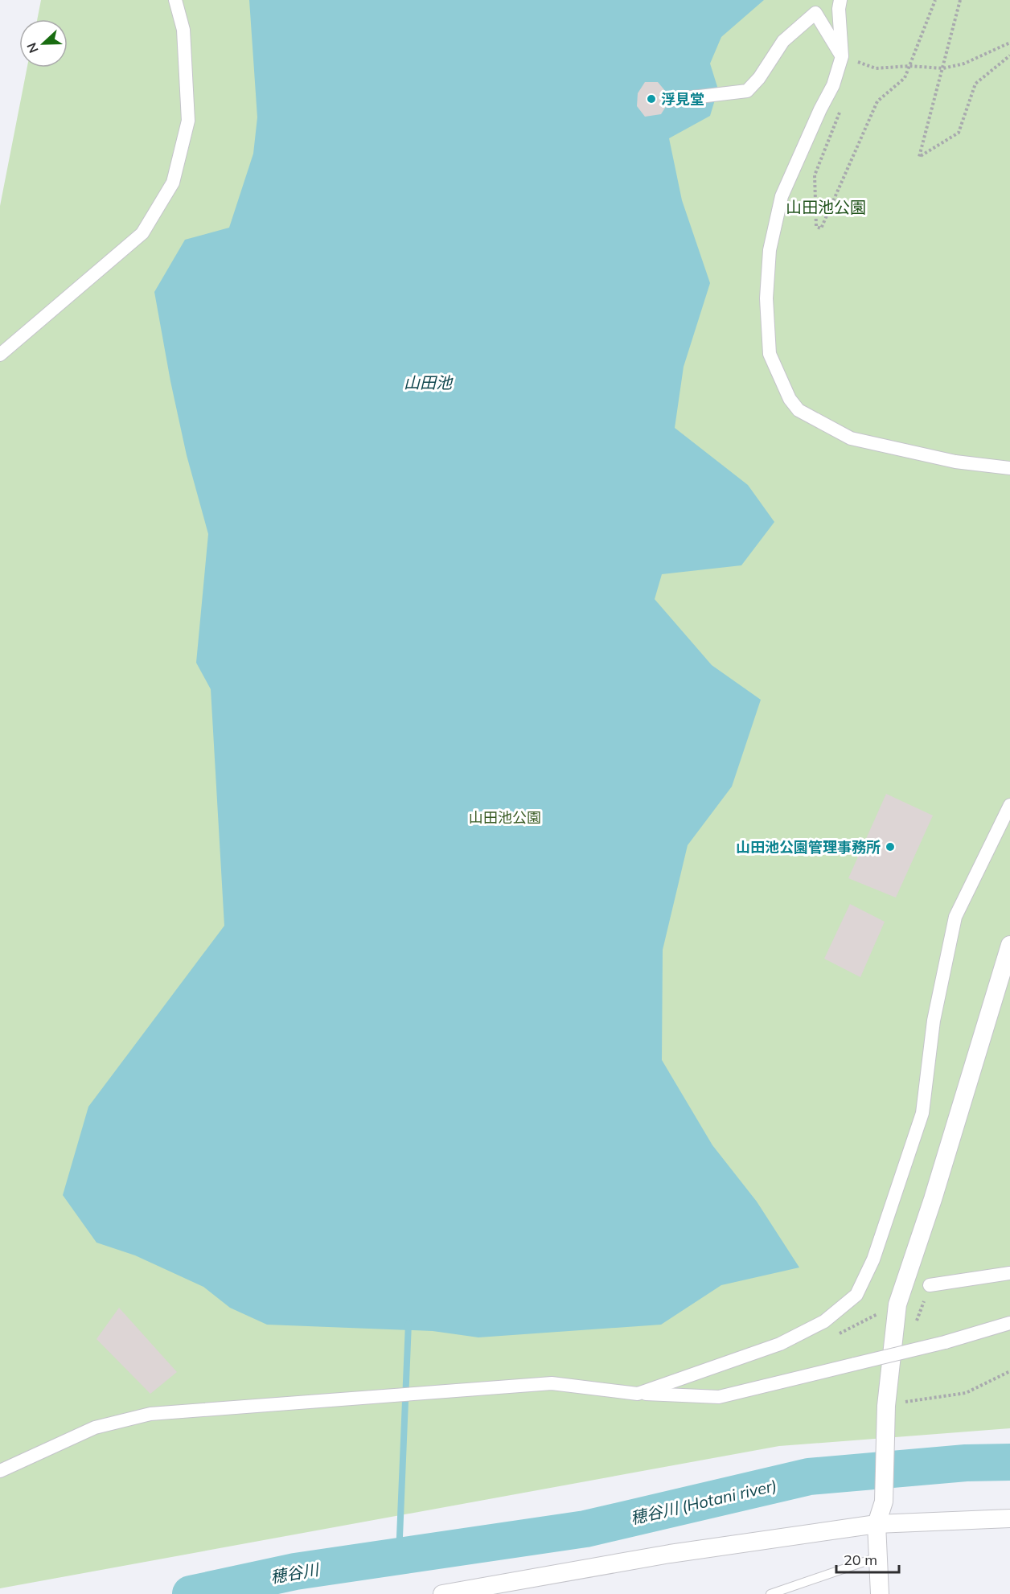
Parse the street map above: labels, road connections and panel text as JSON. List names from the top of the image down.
{
  "districts": ["山田池公園"],
  "water": ["山田池", "穂谷川 (Hotani river)", "穂谷川"],
  "parks": ["山田池公園"],
  "places": ["浮見堂", "山田池公園管理事務所"],
  "scale_bar": "20 m",
  "north": "left"
}
